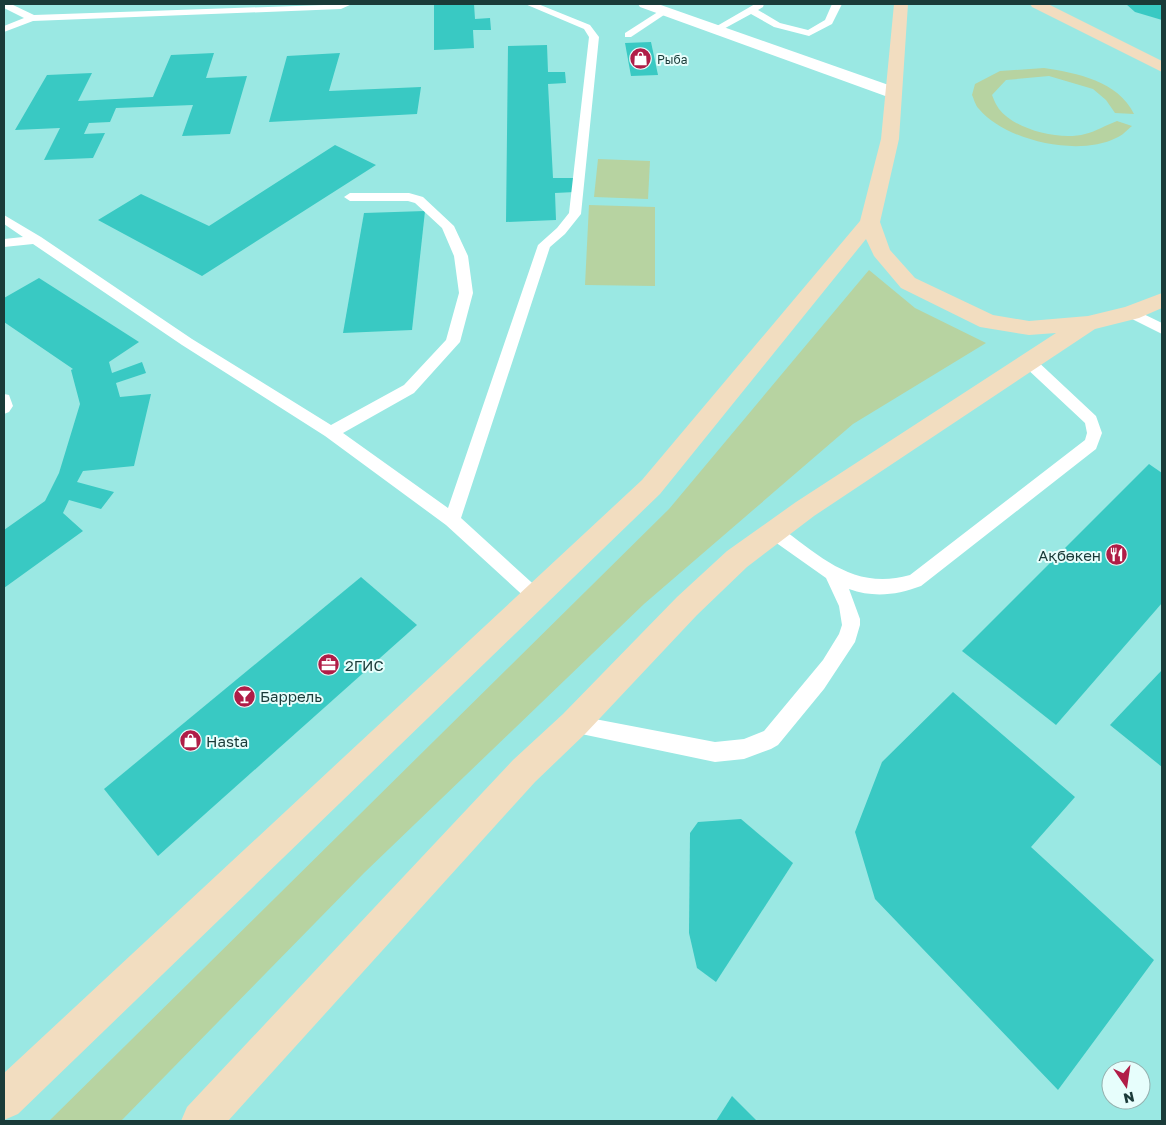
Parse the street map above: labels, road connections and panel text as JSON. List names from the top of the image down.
{
  "places": {
    "shop": ["Рыба", "Hasta"],
    "restaurant": ["Ақбөкен"],
    "office": ["2ГИС"],
    "bar": ["Баррель"]
  },
  "north": "bottom"
}
